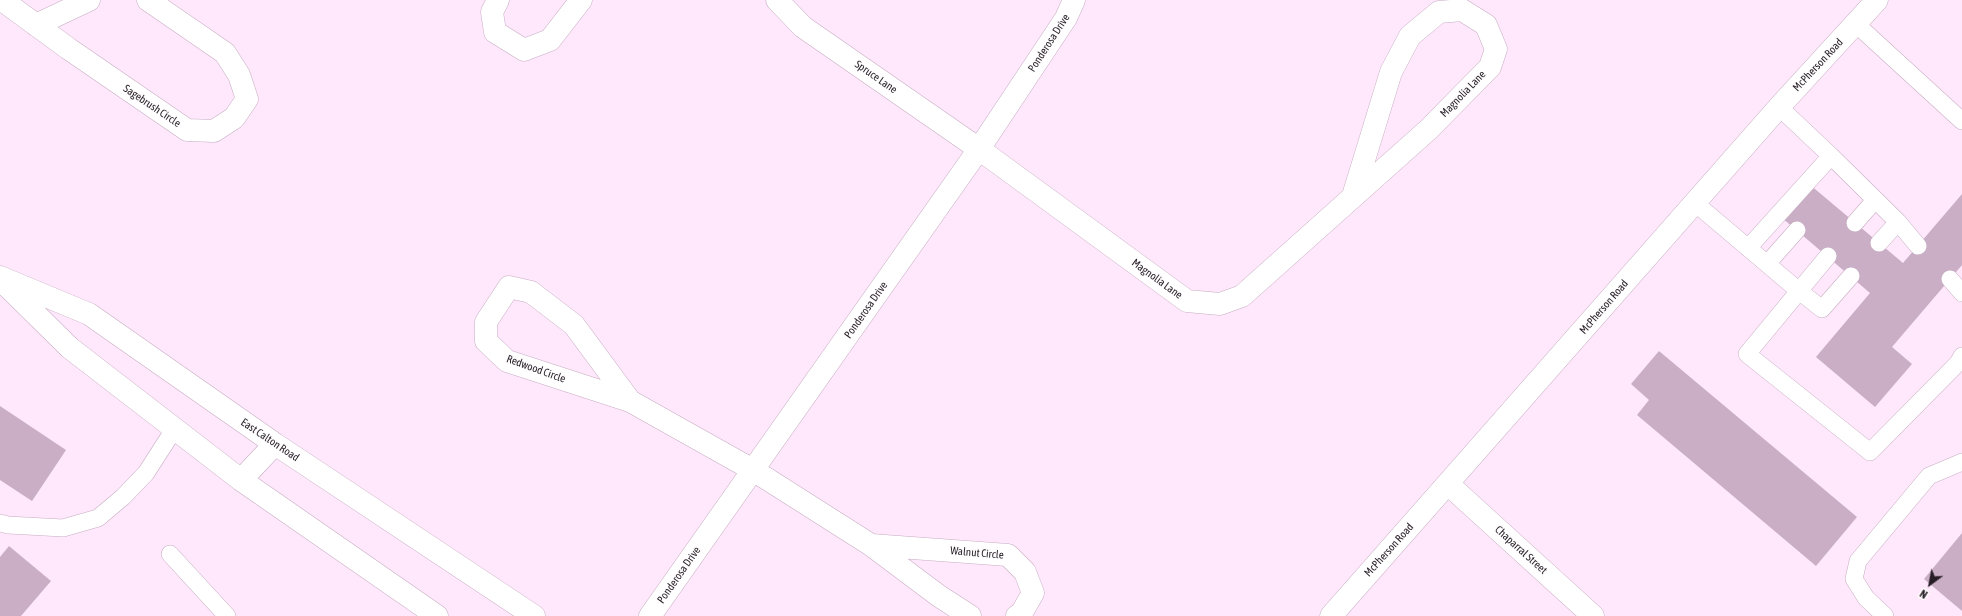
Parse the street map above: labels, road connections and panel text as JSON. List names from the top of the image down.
{
  "streets": {
    "street": [
      "Ponderosa Drive",
      "McPherson Road",
      "Spruce Lane",
      "Magnolia Lane",
      "Sagebrush Circle",
      "Redwood Circle",
      "East Calton Road",
      "Chaparral Street",
      "Walnut Circle"
    ]
  },
  "crossings": [
    ["Ponderosa Drive", "Spruce Lane"],
    ["Ponderosa Drive", "Magnolia Lane"],
    ["Ponderosa Drive", "Redwood Circle"],
    ["Ponderosa Drive", "Walnut Circle"],
    ["McPherson Road", "Chaparral Street"],
    ["Spruce Lane", "Magnolia Lane"],
    ["Redwood Circle", "Walnut Circle"]
  ],
  "north": "bottom left"
}
